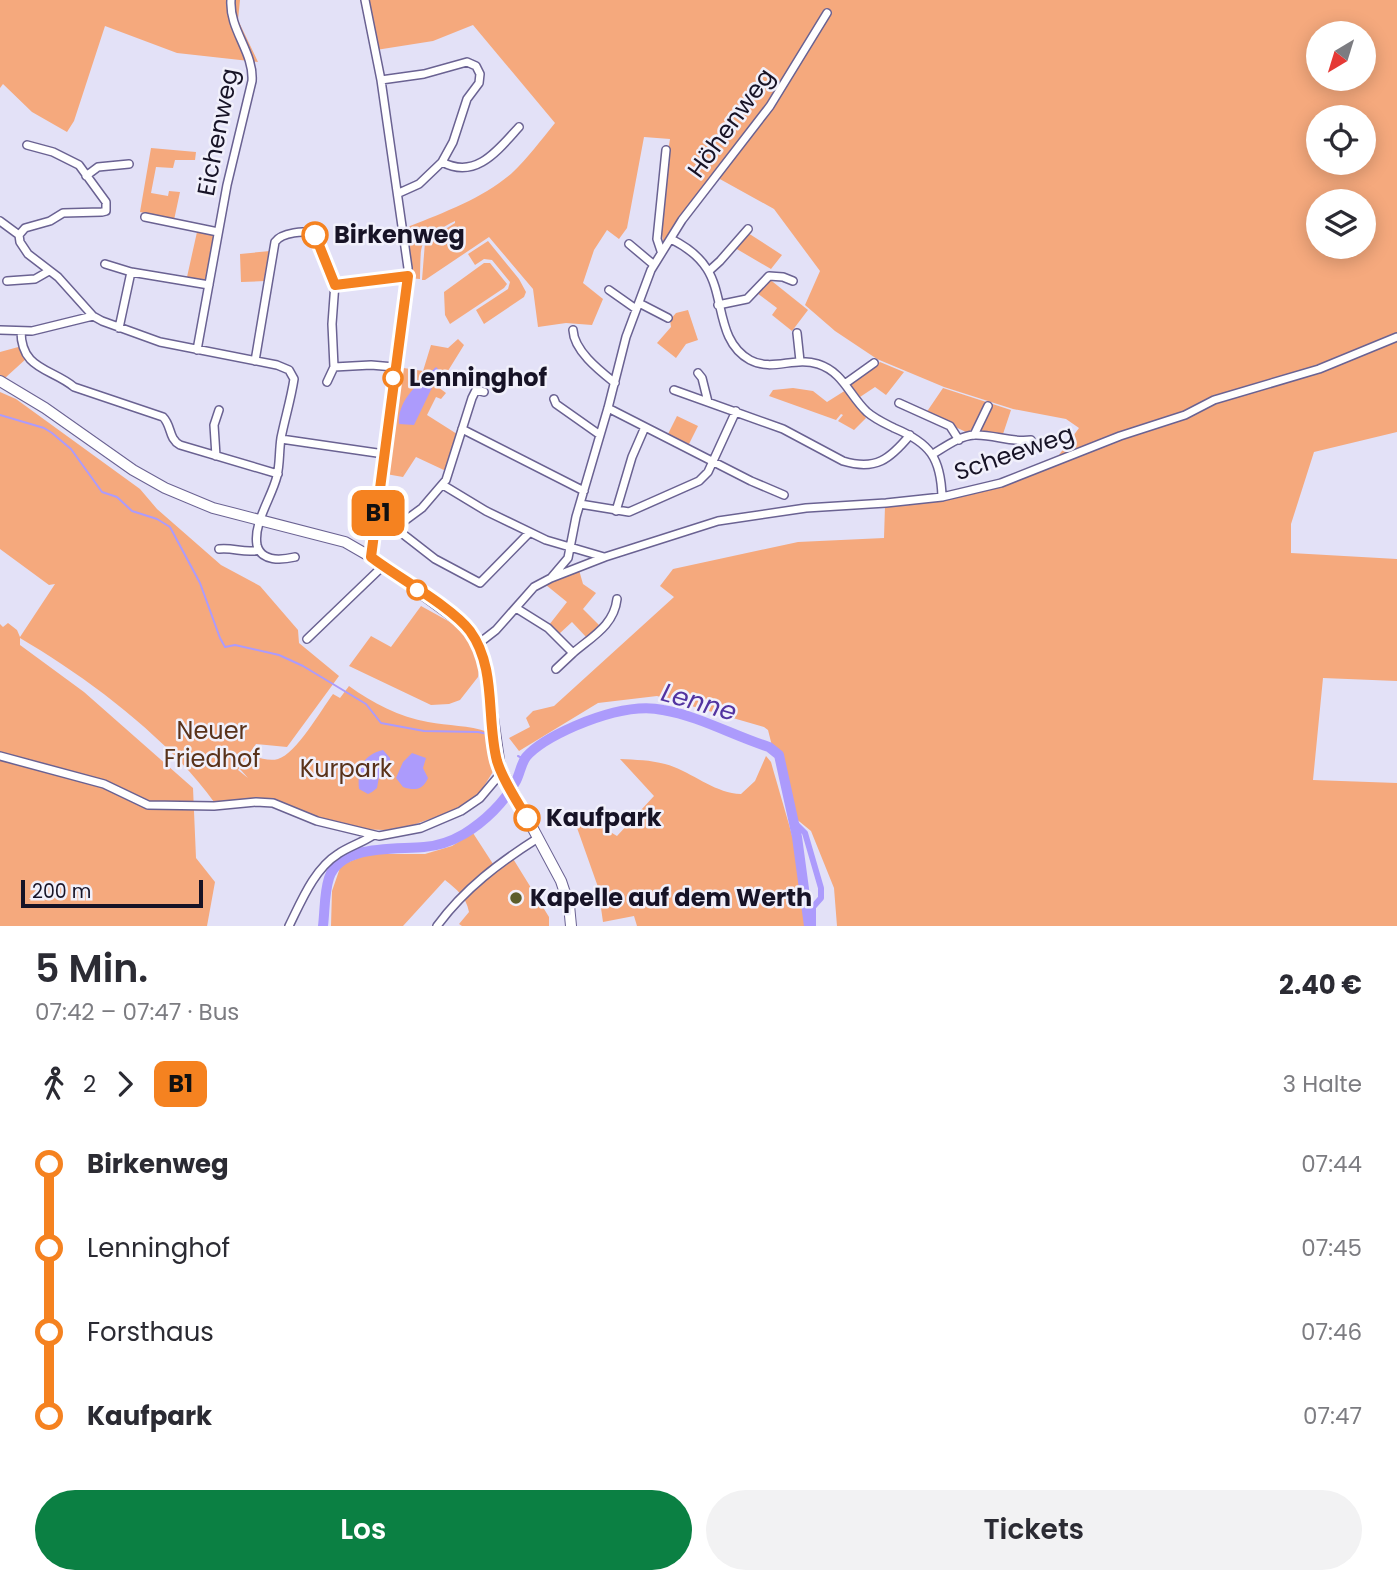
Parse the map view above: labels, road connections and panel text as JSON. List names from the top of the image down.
{
  "streets": {
    "street": ["Höhenweg", "Eichenweg", "Scheeweg"]
  },
  "crossings": [
    ["Höhenweg", "Scheeweg"]
  ],
  "water": ["Lenne"],
  "parks": ["Neuer Friedhof", "Kurpark"],
  "places": [
    "Birkenweg",
    "Lenninghof",
    "Kaufpark",
    "Kapelle auf dem Werth"
  ],
  "lines": ["bus line B1"],
  "scale_bar": "200 m",
  "north": "bottom left",
  "page": {
    "on_map": "B1",
    "scale": "200 m",
    "heading": ["5 Min.", "07:42 – 07:47 · Bus", "2.40 €"],
    "legs": ["2", "B1", "3 Halte"],
    "list": [
      {
        "name": "Birkenweg",
        "value": "07:44"
      },
      {
        "name": "Lenninghof",
        "value": "07:45"
      },
      {
        "name": "Forsthaus",
        "value": "07:46"
      },
      {
        "name": "Kaufpark",
        "value": "07:47"
      }
    ],
    "buttons": ["Los", "Tickets"]
  }
}
